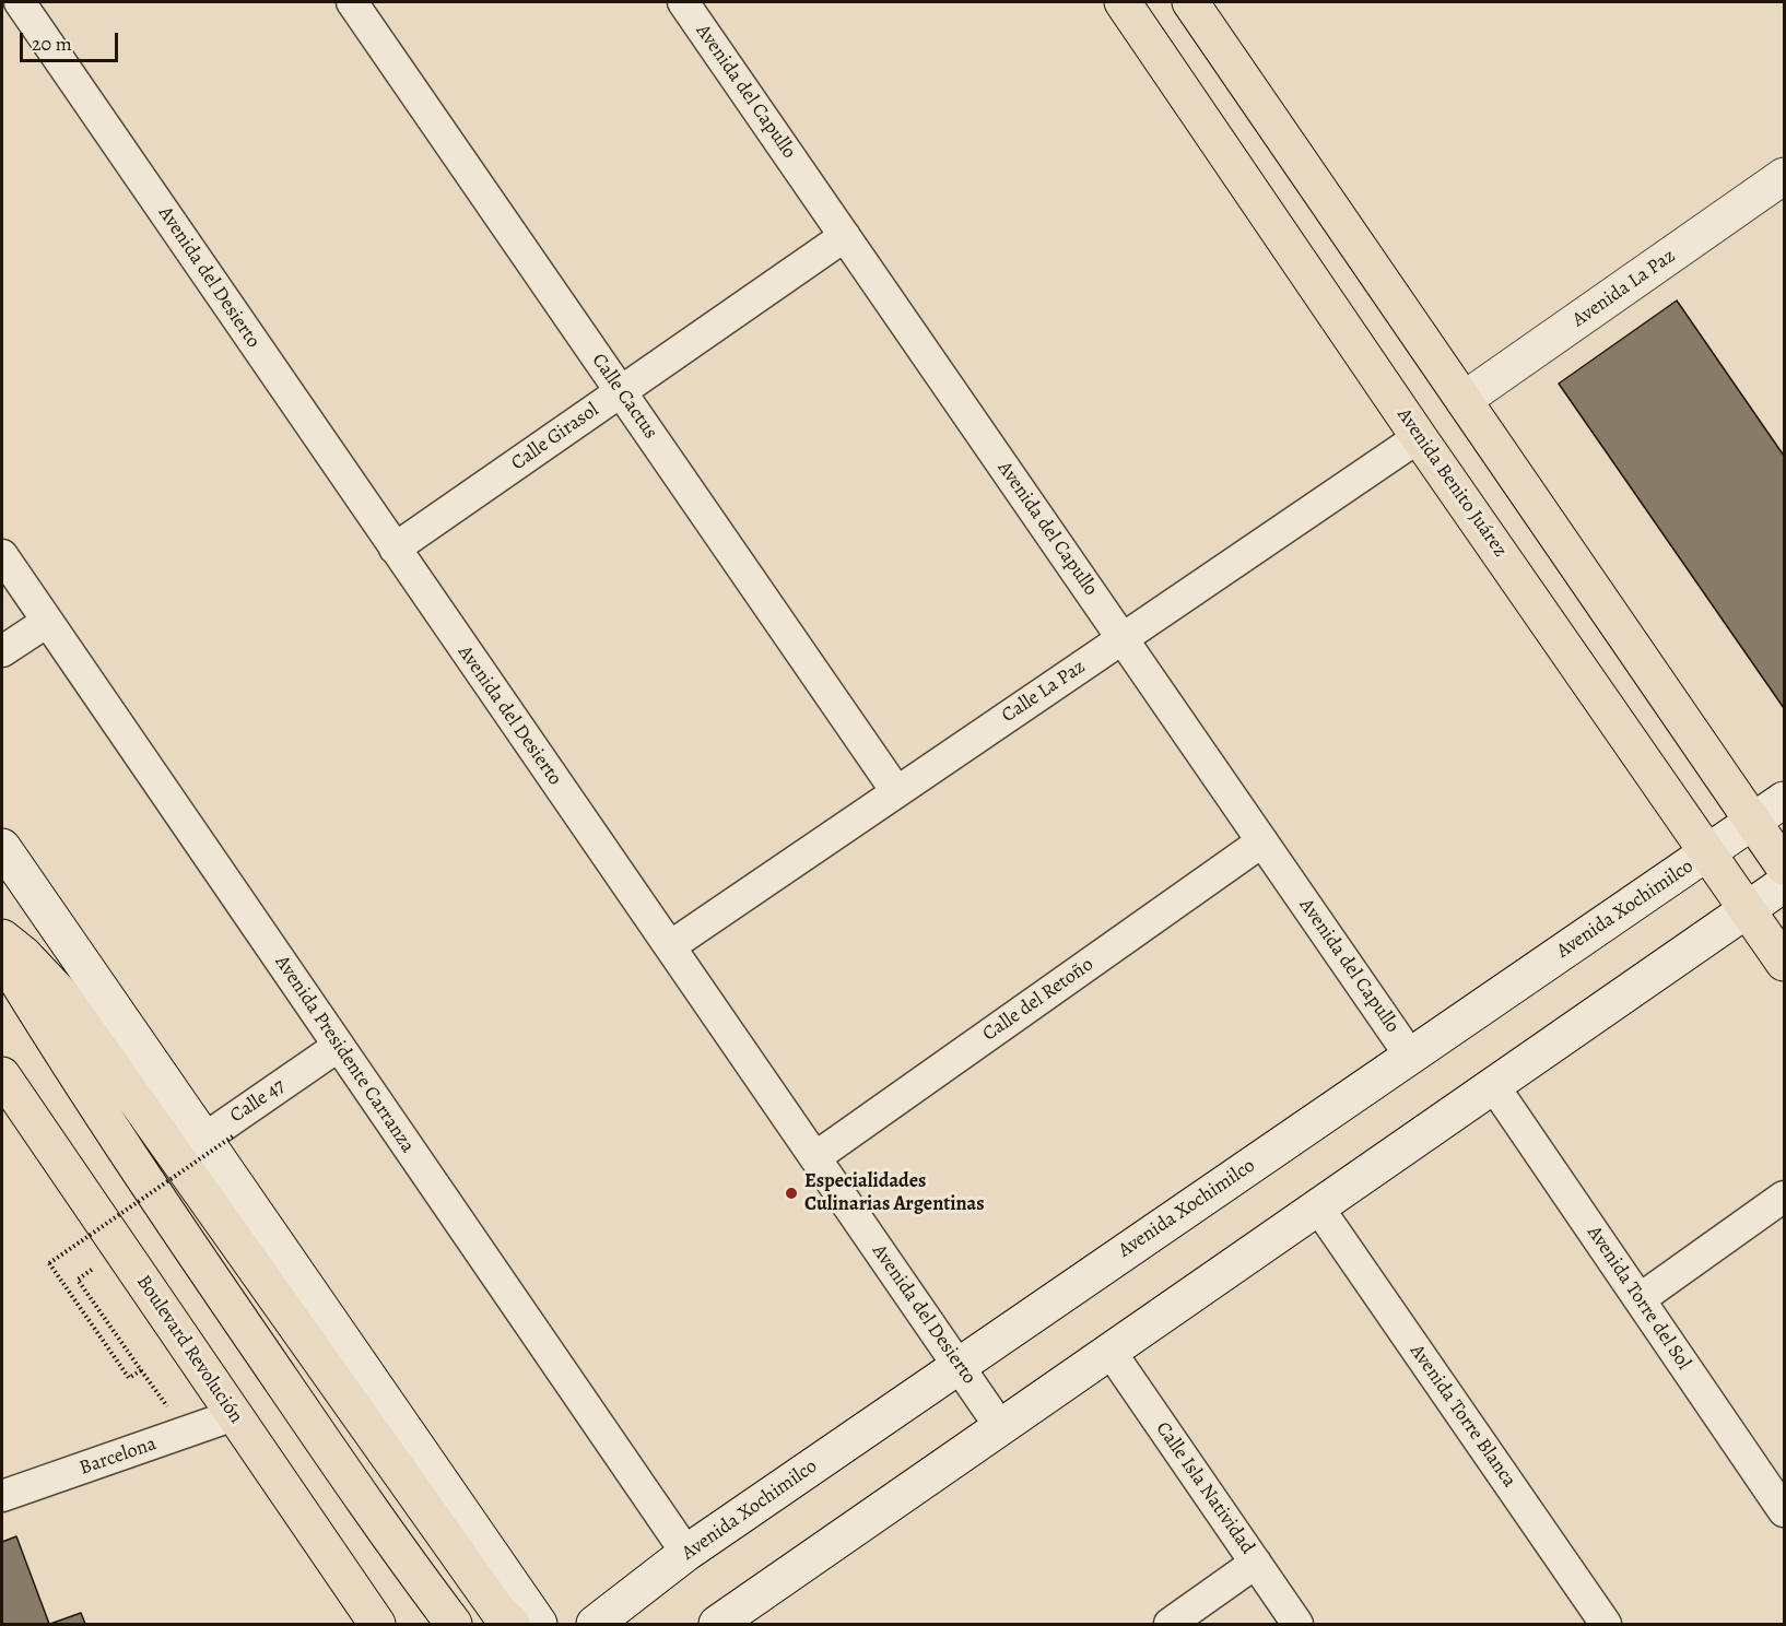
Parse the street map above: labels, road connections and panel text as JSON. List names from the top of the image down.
{
  "streets": {
    "main road": [
      "Avenida La Paz",
      "Avenida Benito Juárez",
      "Avenida Xochimilco",
      "Boulevard Revolución"
    ],
    "street": [
      "Avenida del Capullo",
      "Avenida del Desierto",
      "Calle Cactus",
      "Calle Girasol",
      "Calle La Paz",
      "Calle del Retoño",
      "Avenida Presidente Carranza",
      "Calle 47",
      "Avenida Torre del Sol",
      "Avenida Torre Blanca",
      "Barcelona",
      "Calle Isla Natividad"
    ]
  },
  "crossings": [
    ["Avenida del Capullo", "Calle Girasol"],
    ["Avenida del Capullo", "Calle La Paz"],
    ["Avenida del Capullo", "Avenida Xochimilco"],
    ["Avenida del Capullo", "Calle del Retoño"],
    ["Avenida del Desierto", "Calle Girasol"],
    ["Avenida del Desierto", "Calle La Paz"],
    ["Avenida del Desierto", "Avenida Xochimilco"],
    ["Avenida del Desierto", "Calle del Retoño"],
    ["Calle Cactus", "Calle Girasol"],
    ["Calle Cactus", "Calle La Paz"],
    ["Avenida Benito Juárez", "Calle La Paz"],
    ["Avenida Benito Juárez", "Avenida Xochimilco"],
    ["Avenida Xochimilco", "Avenida Presidente Carranza"],
    ["Avenida Presidente Carranza", "Calle 47"],
    ["Boulevard Revolución", "Barcelona"]
  ],
  "places": ["Especialidades Culinarias Argentinas"],
  "scale_bar": "20 m"
}
